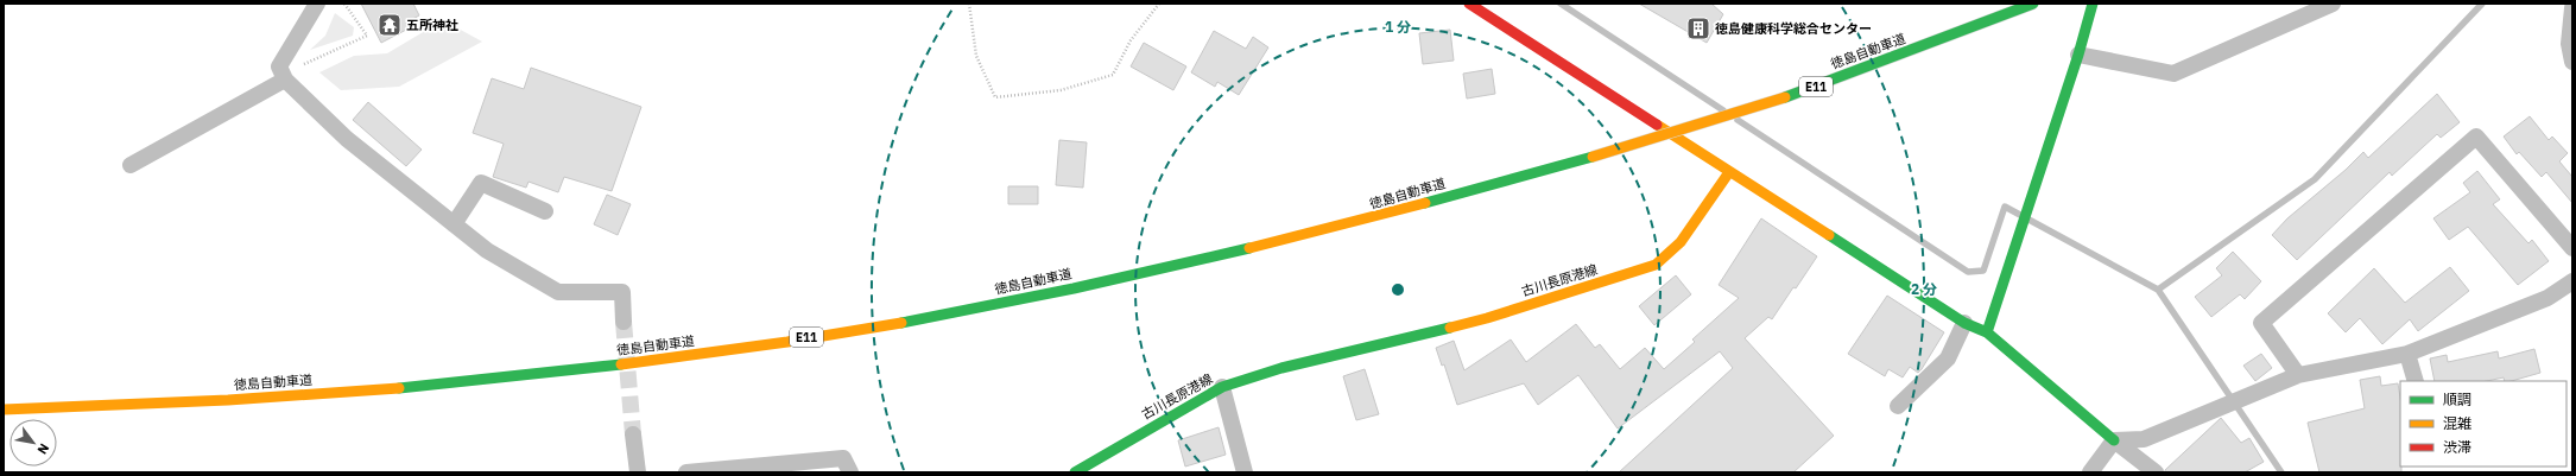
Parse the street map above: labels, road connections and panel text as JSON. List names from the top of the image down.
{
  "streets": {
    "main road": ["徳島自動車道", "E11", "古川長原港線"]
  },
  "places": {
    "temple": ["五所神社"],
    "building": ["徳島健康科学総合センター"]
  },
  "legend": ["順調", "混雑", "渋滞"],
  "north": "bottom right",
  "rings": ["1 分", "2 分"]
}
